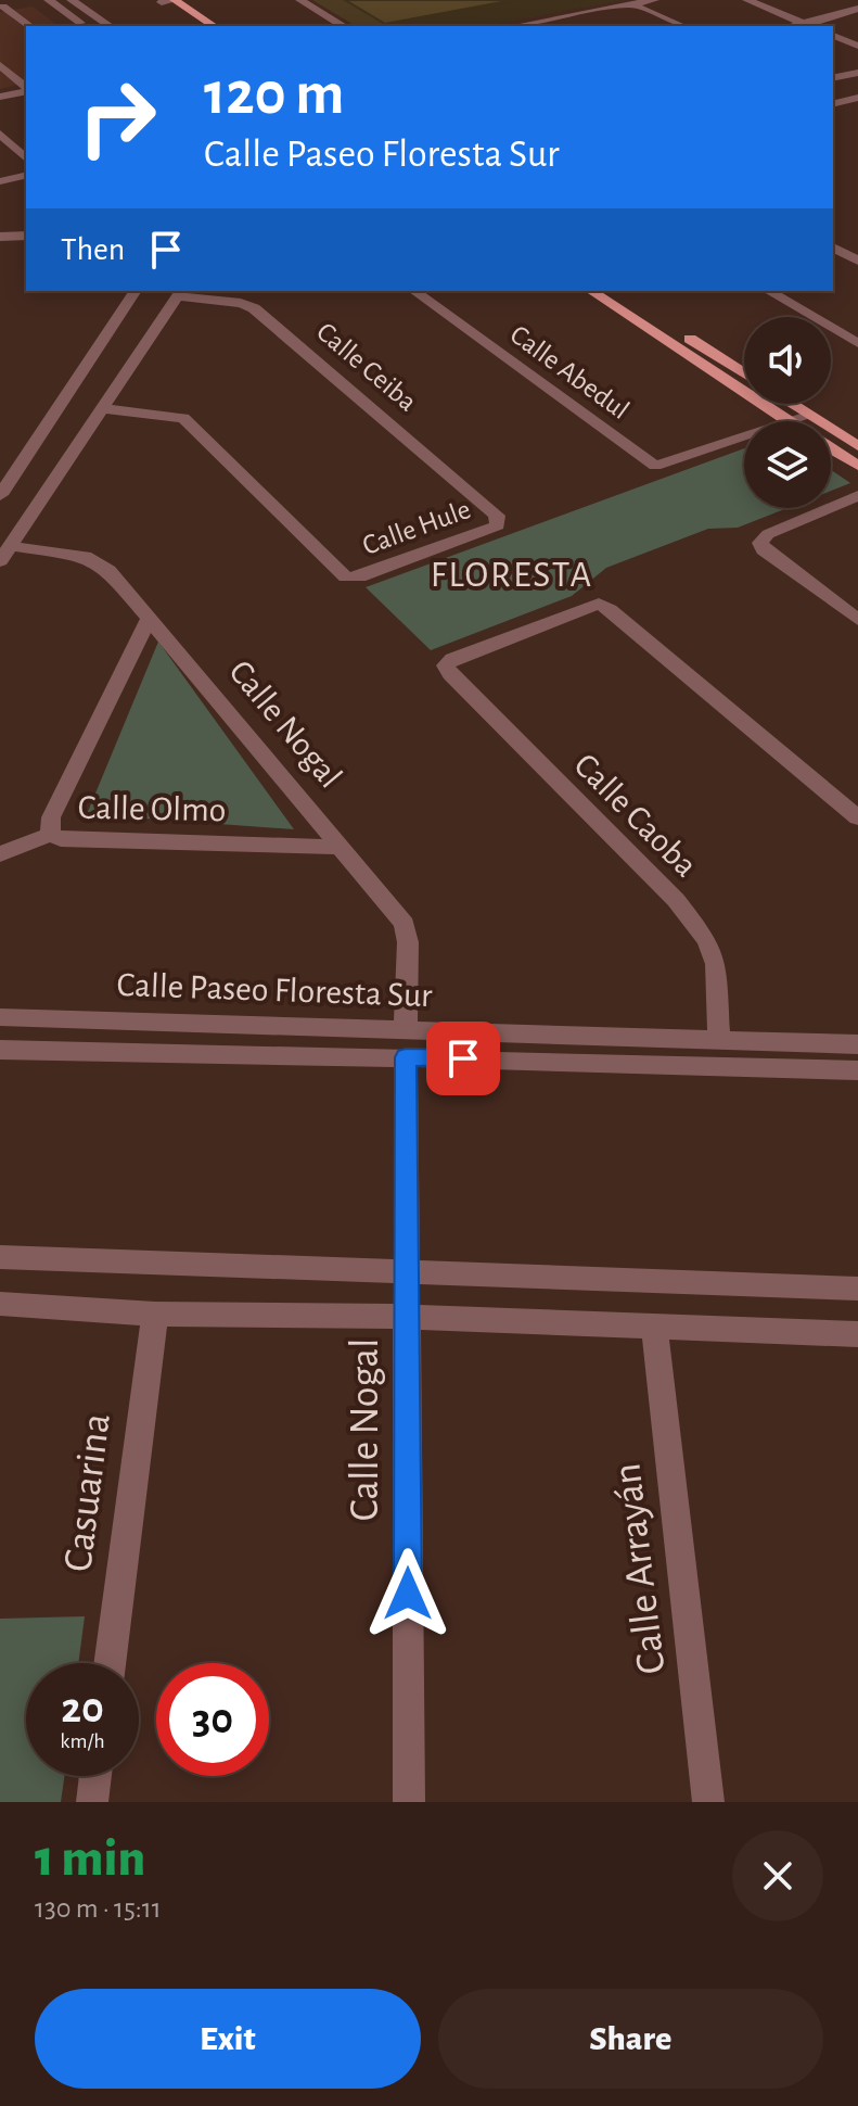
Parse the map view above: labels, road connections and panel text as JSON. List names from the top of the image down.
{
  "streets": {
    "street": [
      "Calle Ceiba",
      "Calle Abedul",
      "Calle Hule",
      "Calle Nogal",
      "Calle Olmo",
      "Calle Caoba",
      "Calle Paseo Floresta Sur",
      "Casuarina",
      "Calle Arrayán"
    ]
  },
  "crossings": [
    ["Calle Ceiba", "Calle Hule"],
    ["Calle Nogal", "Calle Olmo"],
    ["Calle Nogal", "Calle Paseo Floresta Sur"],
    ["Calle Caoba", "Calle Paseo Floresta Sur"]
  ],
  "districts": ["FLORESTA"],
  "page": {
    "turn": ["120 m", "Calle Paseo Floresta Sur"],
    "then": "Then",
    "speed": "20 km/h",
    "limit": "30",
    "heading": ["1 min", "130 m · 15:11"],
    "buttons": ["Exit", "Share"]
  }
}
